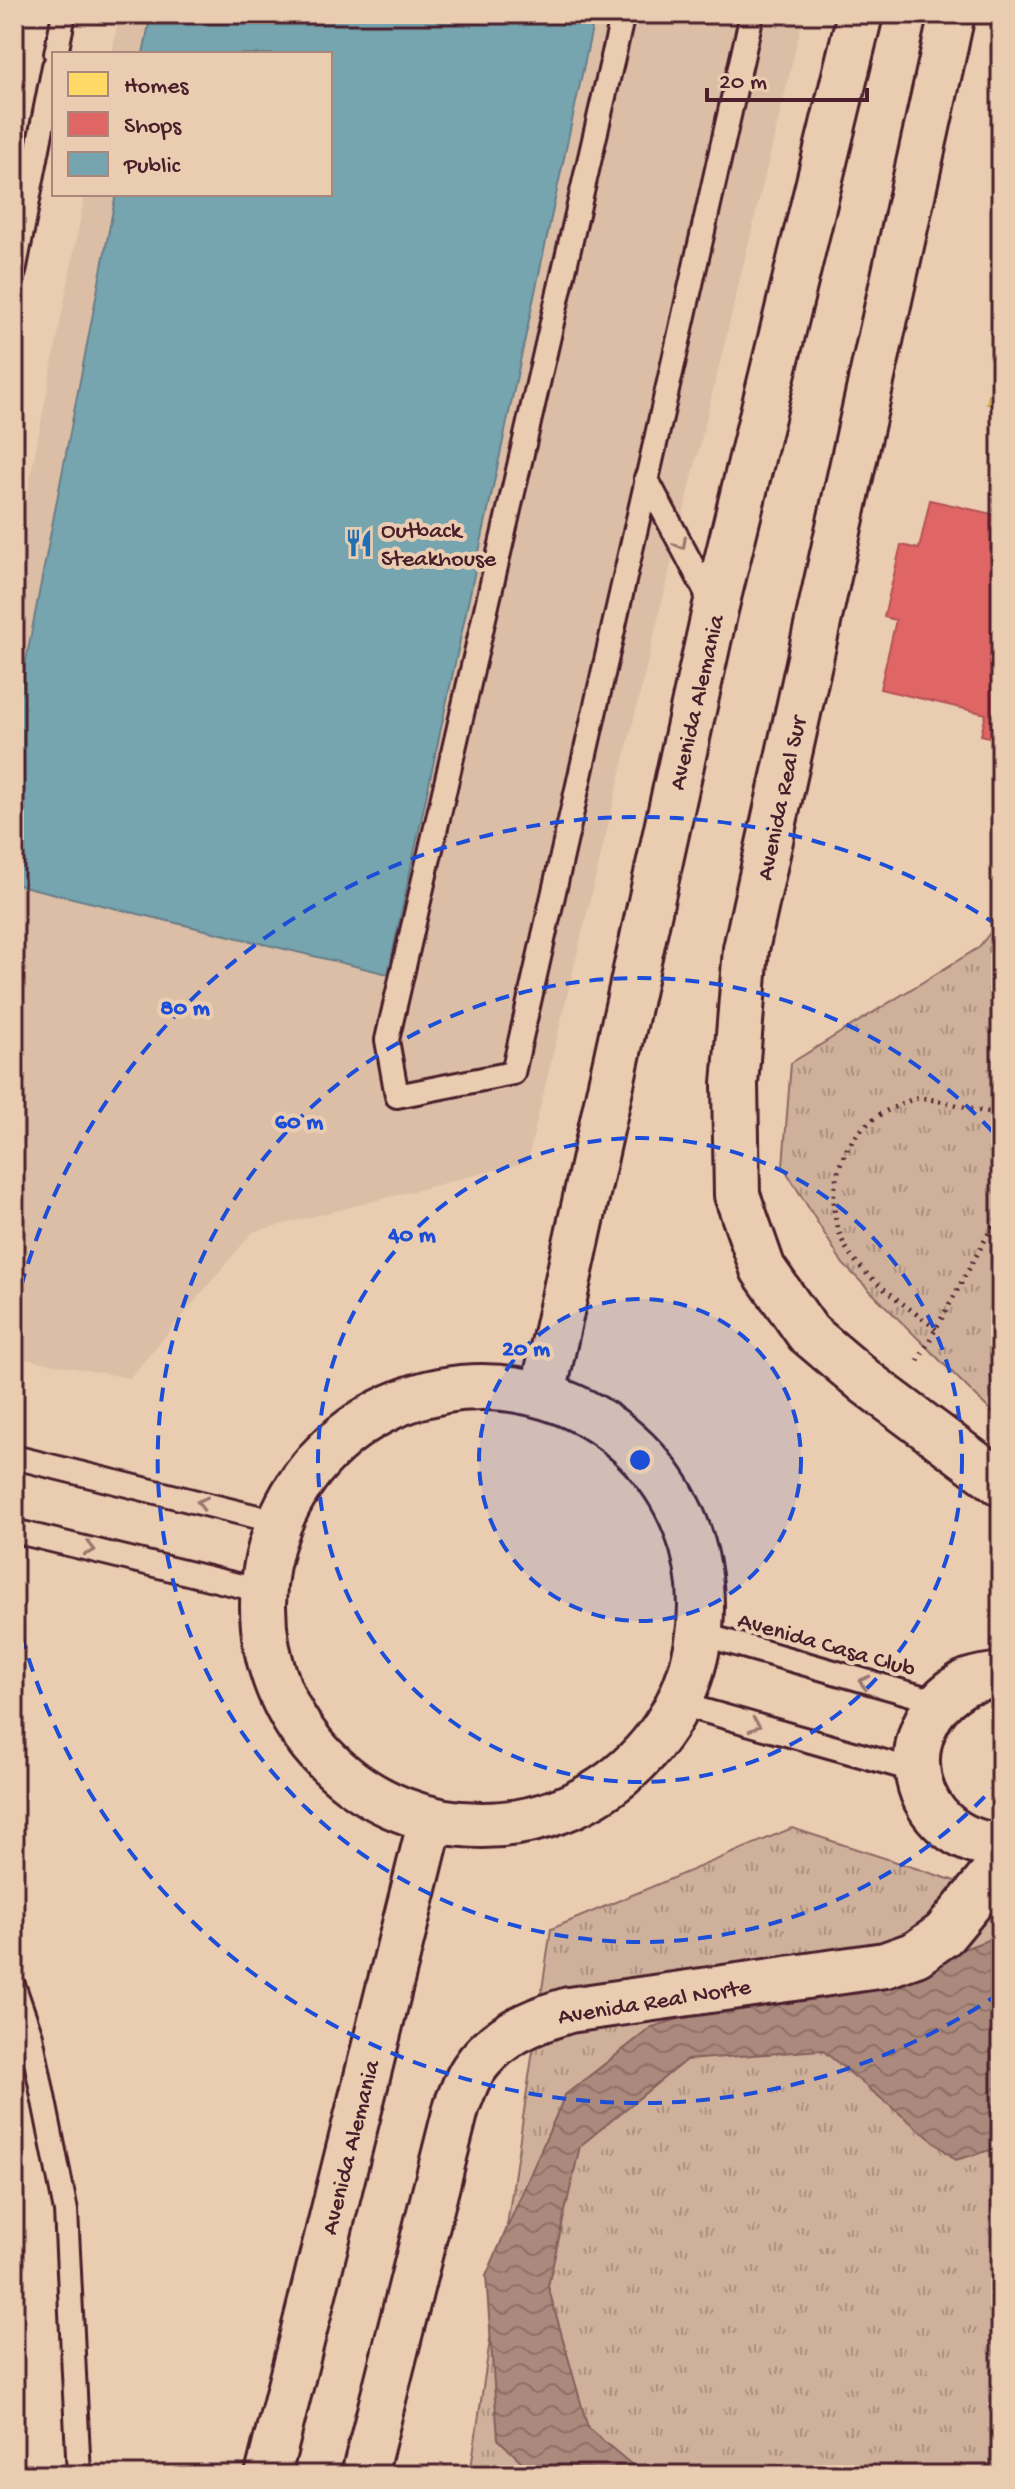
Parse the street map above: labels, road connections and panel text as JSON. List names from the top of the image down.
{
  "streets": {
    "street": ["Avenida Alemania", "Avenida Real Sur", "Avenida Real Norte"],
    "lane": ["Avenida Casa Club"]
  },
  "places": {
    "restaurant": ["Outback Steakhouse"]
  },
  "legend": ["Homes", "Shops", "Public"],
  "scale_bar": "20 m",
  "rings": [
    "80 m",
    "60 m",
    "40 m",
    "20 m"
  ]
}
